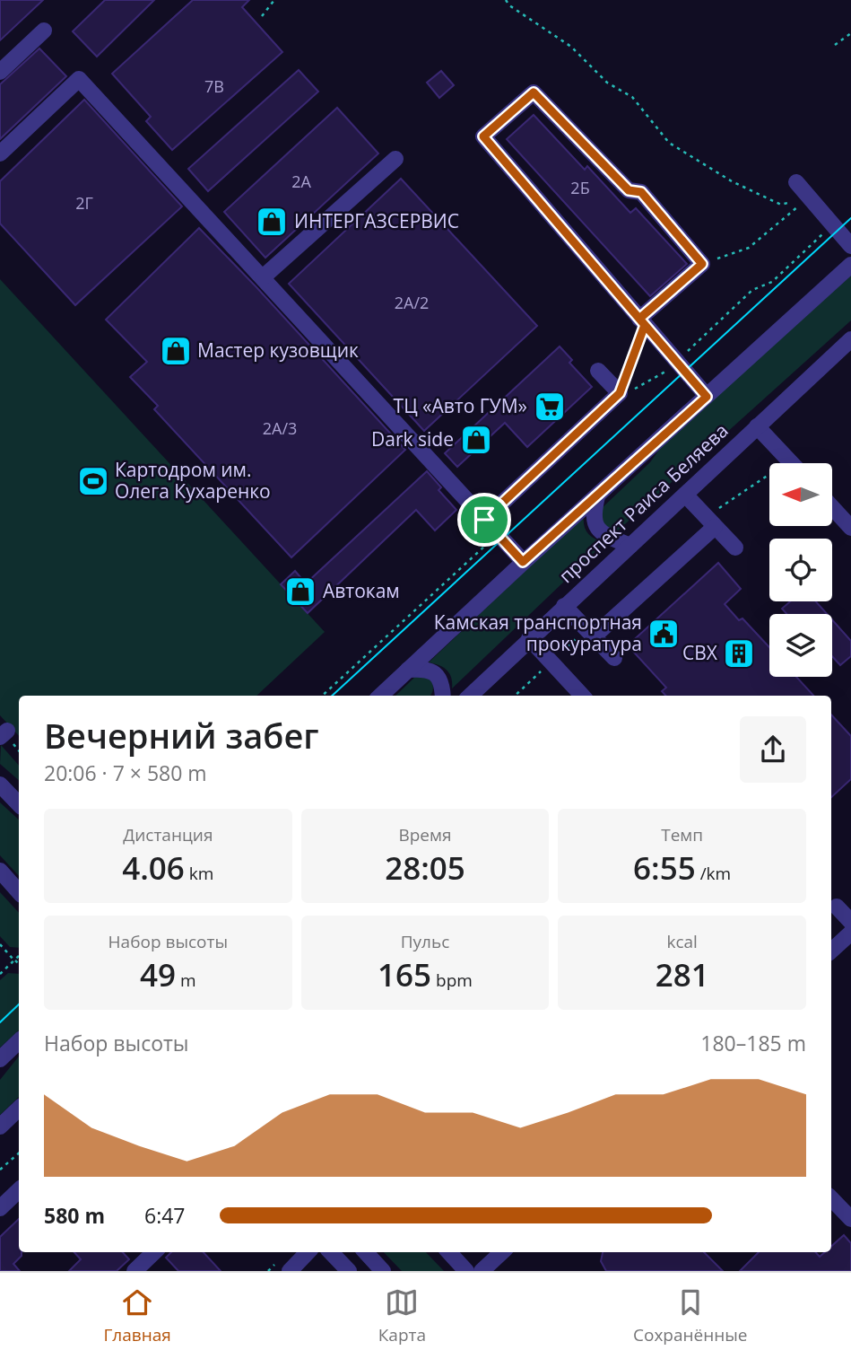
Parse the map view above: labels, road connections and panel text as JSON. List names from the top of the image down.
{
  "streets": {
    "street": ["проспект Раиса Беляева"]
  },
  "places": {
    "shop": [
      "ИНТЕРГАЗСЕРВИС",
      "Мастер кузовщик",
      "Dark side",
      "Автокам"
    ],
    "supermarket": ["ТЦ «Авто ГУМ»"],
    "sports": ["Картодром им. Олега Кухаренко"],
    "public building": ["Камская транспортная прокуратура"],
    "building": ["СВХ"]
  },
  "house_numbers": [
    "7В",
    "2А",
    "2Б",
    "2Г",
    "2А/2",
    "2А/3"
  ],
  "north": "left",
  "page": {
    "heading": ["Вечерний забег", "20:06 · 7 × 580 m"],
    "stats": [
      ["Дистанция", "4.06 km"],
      ["Время", "28:05"],
      ["Темп", "6:55 /km"],
      ["Набор высоты", "49 m"],
      ["Пульс", "165 bpm"],
      ["kcal", "281"]
    ],
    "chart": ["Набор высоты", "180–185 m"],
    "list": [
      {
        "name": "580 m",
        "note": "6:47"
      }
    ],
    "tabs": ["Главная", "Карта", "Сохранённые"]
  }
}
